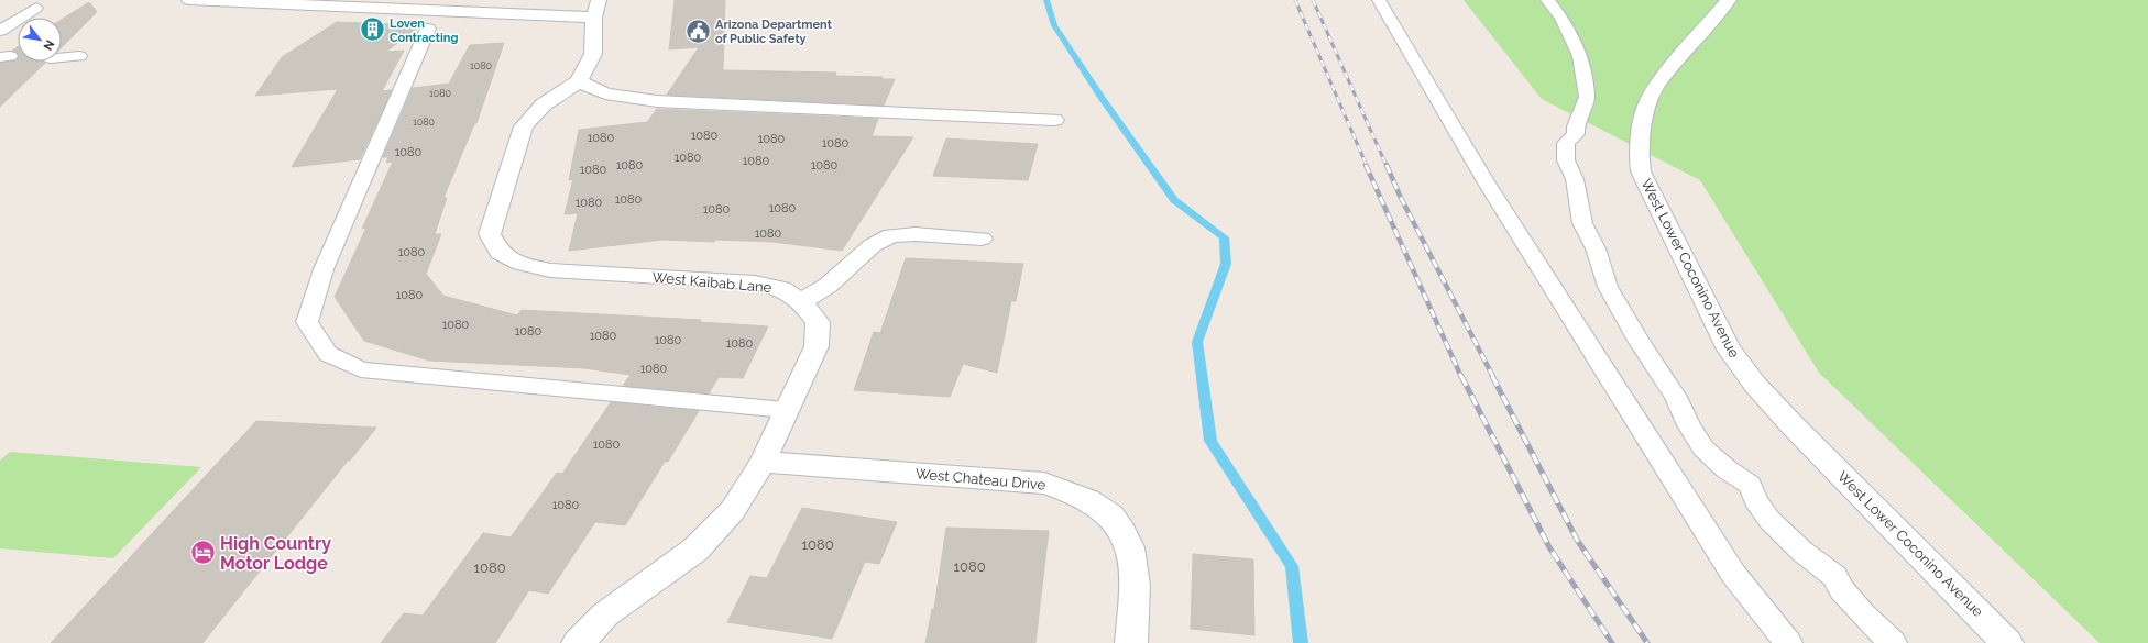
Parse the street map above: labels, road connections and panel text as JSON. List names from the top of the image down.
{
  "streets": {
    "street": ["West Lower Coconino Avenue", "West Kaibab Lane", "West Chateau Drive"]
  },
  "crossings": [
    ["West Kaibab Lane", "West Chateau Drive"]
  ],
  "places": {
    "building": ["Loven Contracting"],
    "public building": ["Arizona Department of Public Safety"],
    "hotel": ["High Country Motor Lodge"]
  },
  "house_numbers": [
    "1080",
    "1080",
    "1080",
    "1080",
    "1080",
    "1080",
    "1080",
    "1080",
    "1080",
    "1080",
    "1080",
    "1080",
    "1080",
    "1080",
    "1080",
    "1080",
    "1080",
    "1080",
    "1080",
    "1080",
    "1080",
    "1080",
    "1080",
    "1080",
    "1080",
    "1080",
    "1080",
    "1080",
    "1080",
    "1080",
    "1080"
  ],
  "north": "bottom right"
}
